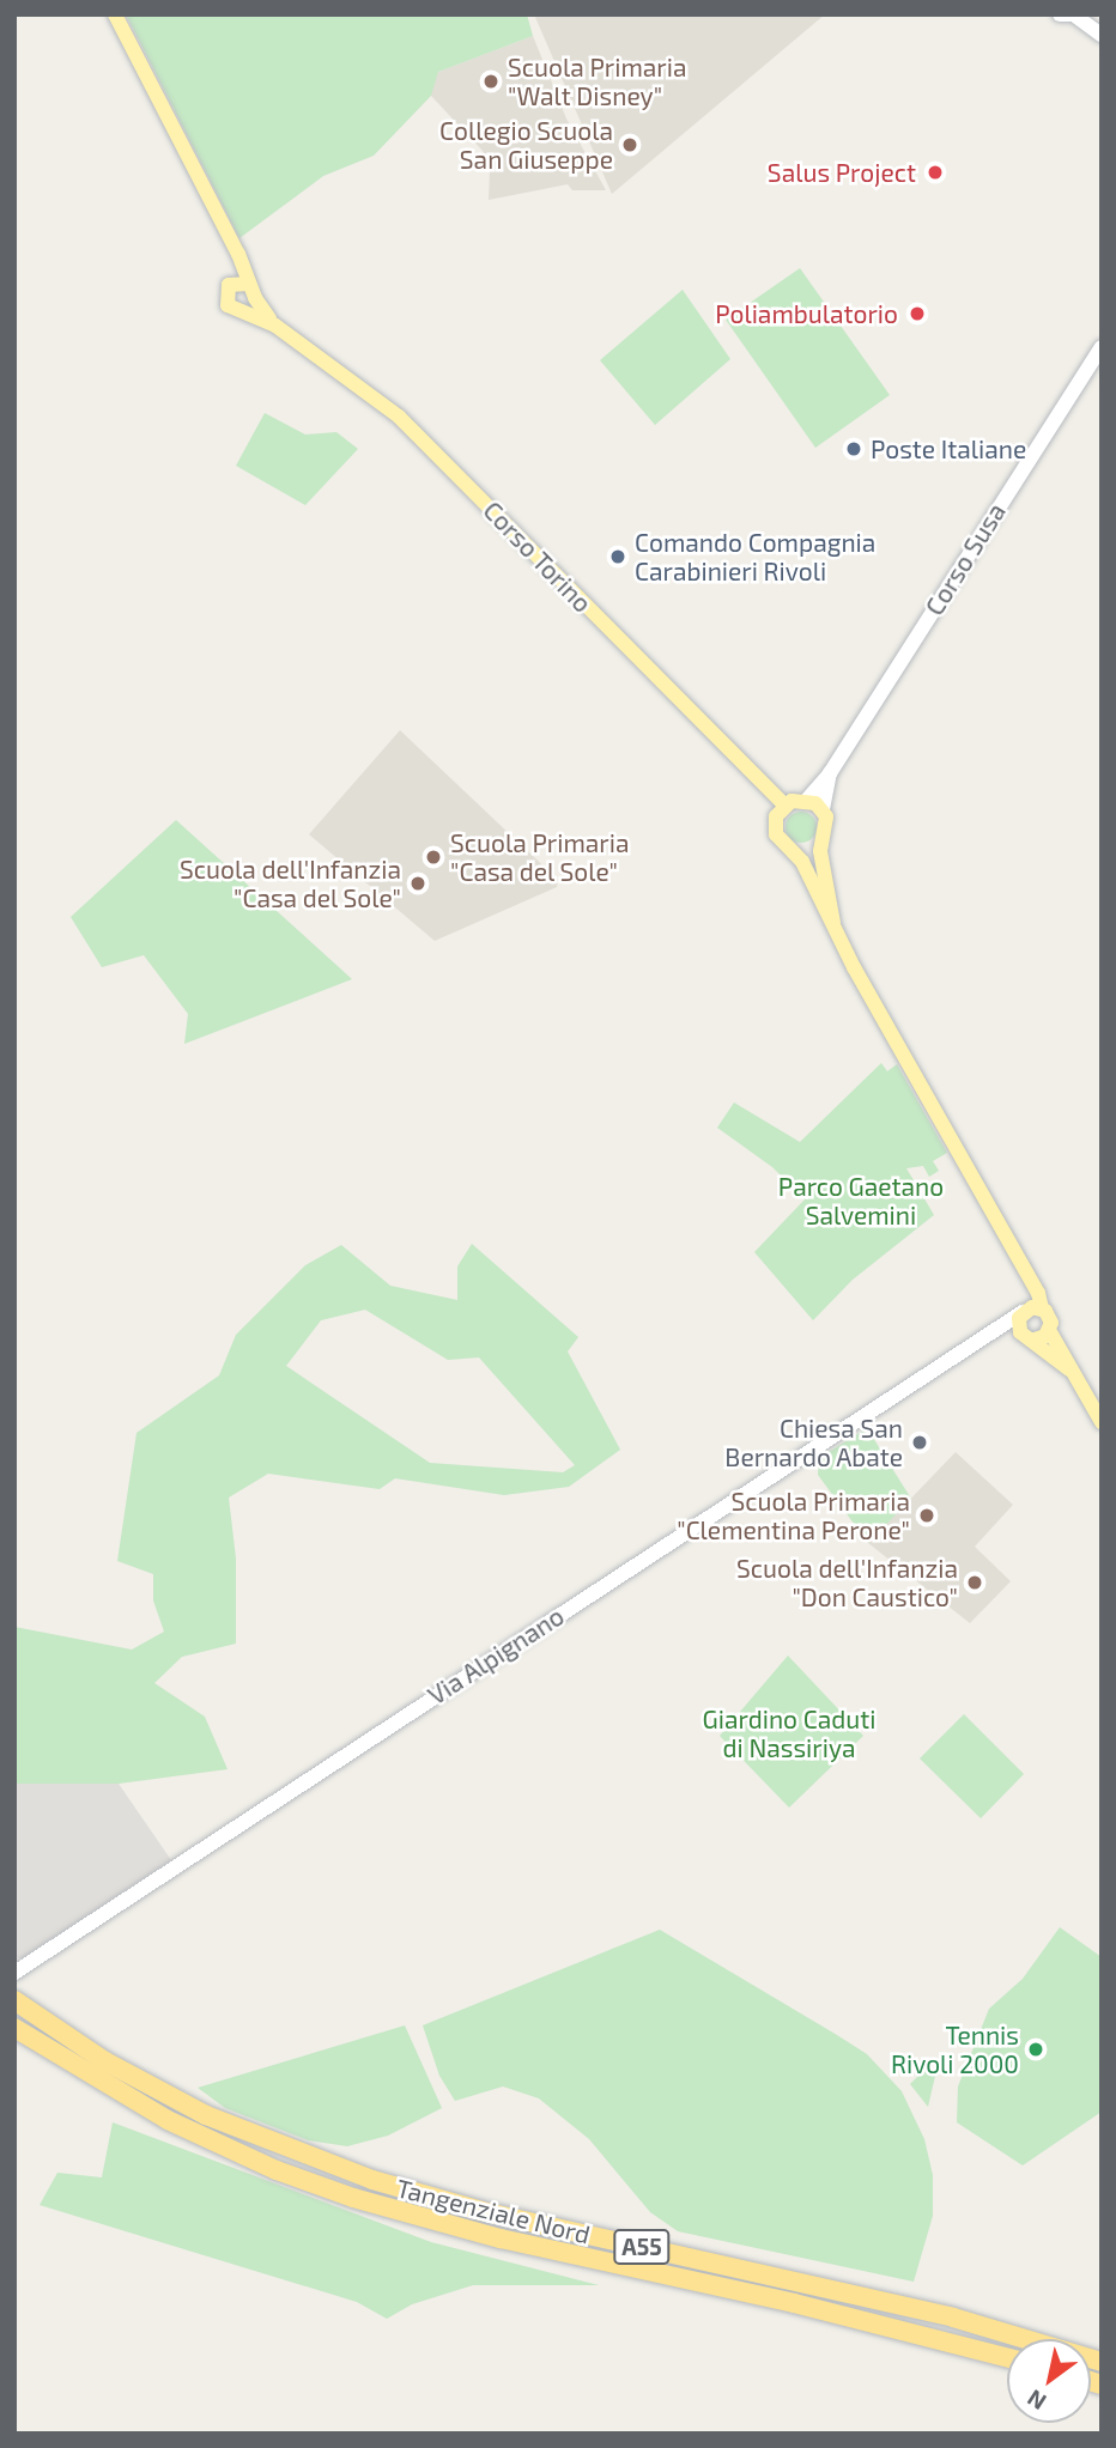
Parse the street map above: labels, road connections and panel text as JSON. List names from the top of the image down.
{
  "streets": {
    "highway": ["Tangenziale Nord", "A55"],
    "main road": ["Corso Torino"],
    "street": ["Corso Susa", "Via Alpignano"]
  },
  "parks": ["Parco Gaetano Salvemini", "Giardino Caduti di Nassiriya"],
  "places": [
    "Scuola Primaria \"Walt Disney\"",
    "Collegio Scuola San Giuseppe",
    "Salus Project",
    "Poliambulatorio",
    "Poste Italiane",
    "Comando Compagnia Carabinieri Rivoli",
    "Scuola Primaria \"Casa del Sole\"",
    "Scuola dell'Infanzia \"Casa del Sole\"",
    "Chiesa San Bernardo Abate",
    "Scuola Primaria \"Clementina Perone\"",
    "Scuola dell'Infanzia \"Don Caustico\"",
    "Tennis Rivoli 2000"
  ],
  "north": "bottom left"
}
